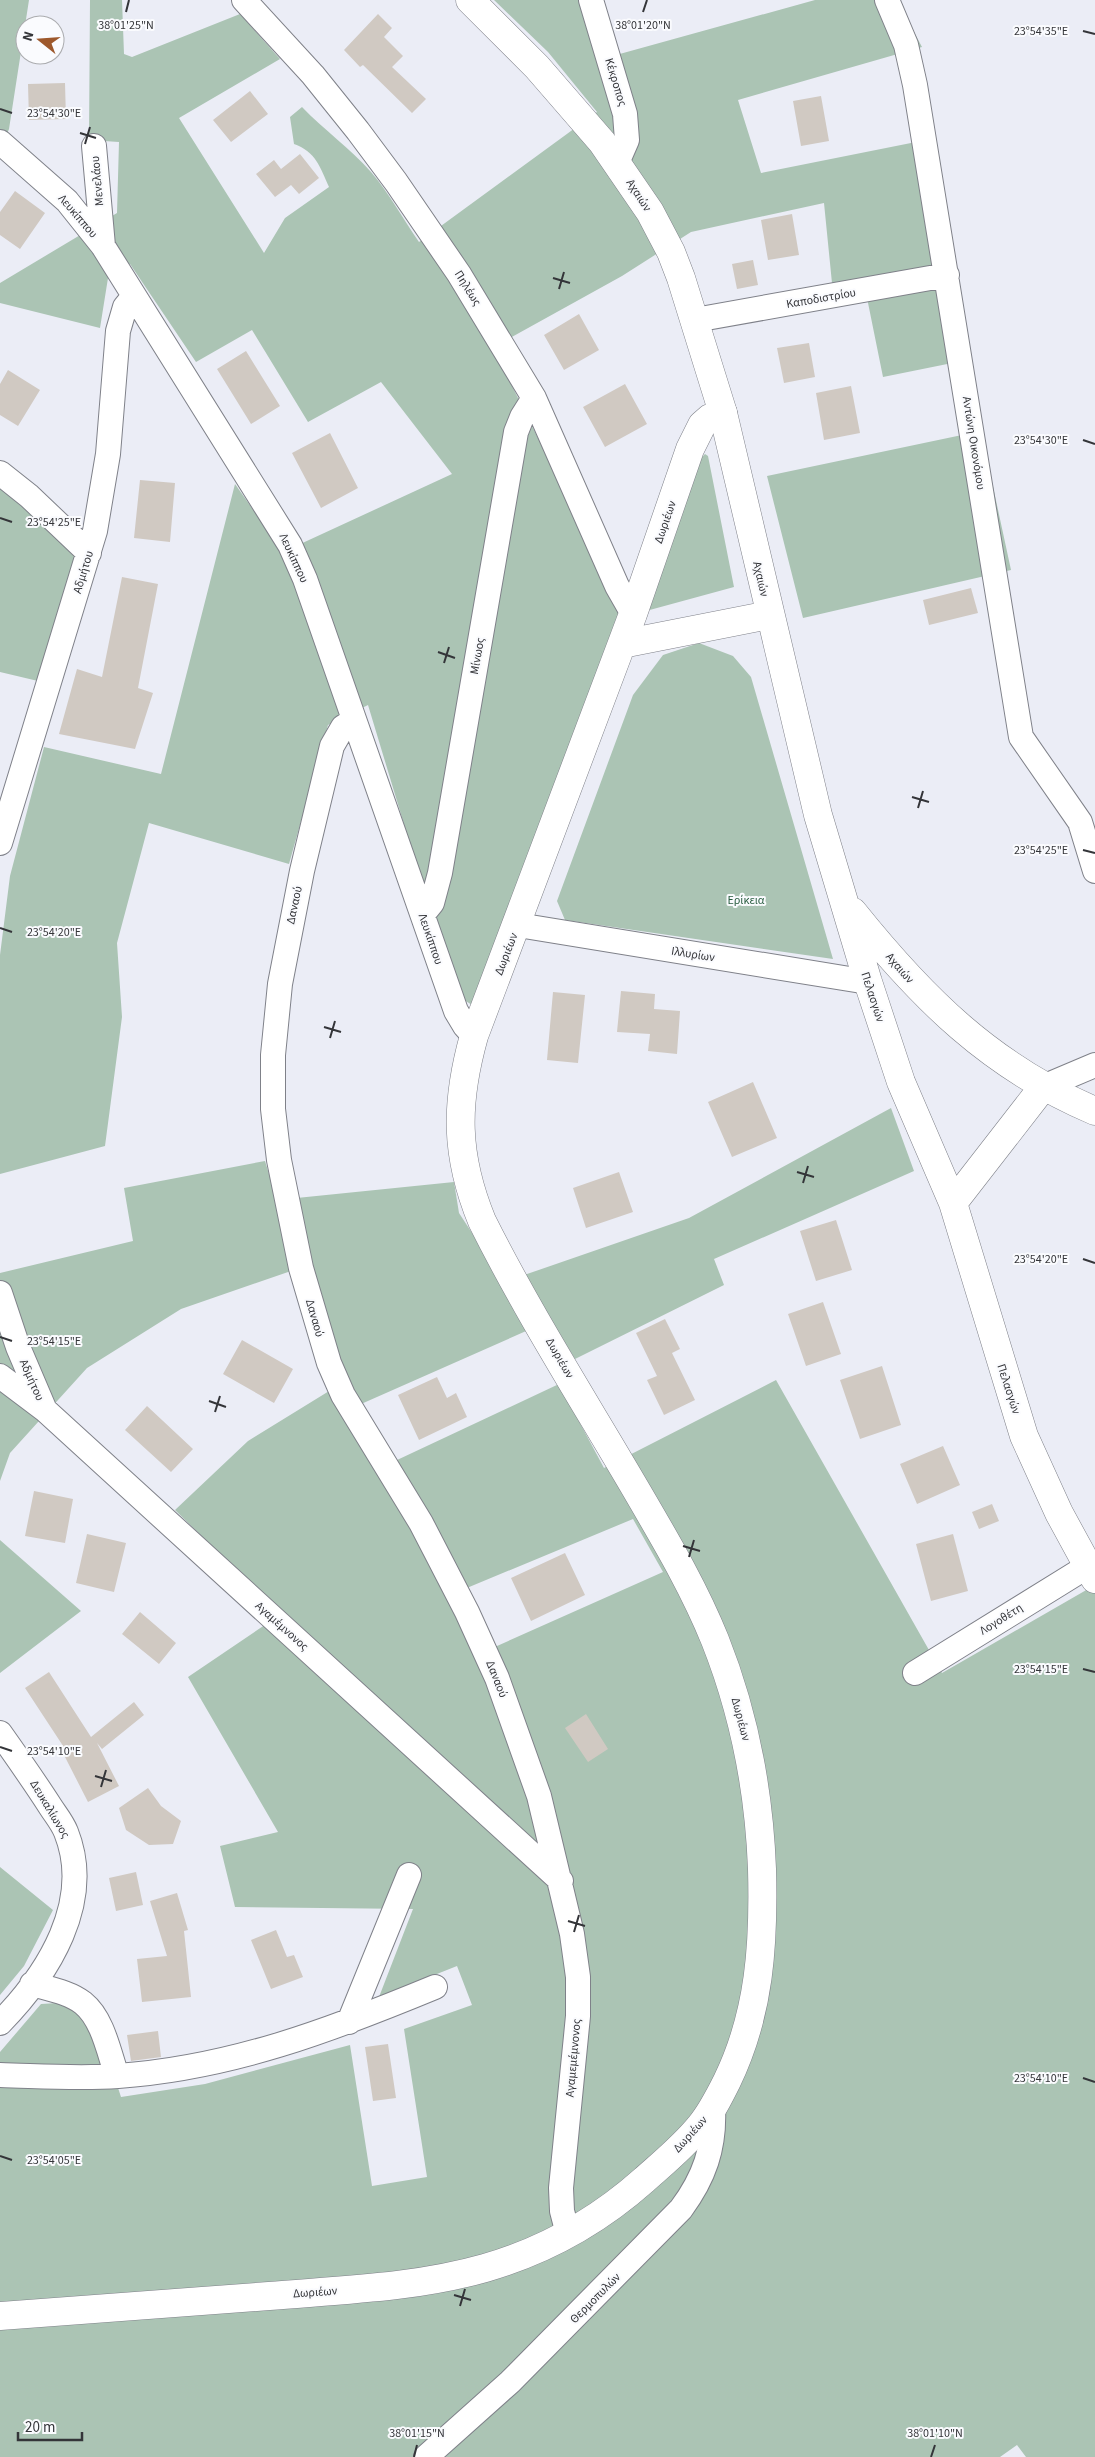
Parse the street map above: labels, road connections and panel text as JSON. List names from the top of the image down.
{
  "streets": {
    "street": [
      "Κέκροπος",
      "Μενελάου",
      "Αχαιών",
      "Λευκίππου",
      "Πηλέως",
      "Καποδιστρίου",
      "Αντώνη Οικονόμου",
      "Δωριέων",
      "Αδμήτου",
      "Μίνωος",
      "Δαναού",
      "Ιλλυρίων",
      "Πελασγών",
      "Λογοθέτη",
      "Αγαμέμνονος",
      "Δευκαλίωνος",
      "Αγαμεμέμνονος",
      "Θερμοπυλών"
    ]
  },
  "crossings": [
    ["Κέκροπος", "Αχαιών"],
    ["Μενελάου", "Λευκίππου"],
    ["Αχαιών", "Καποδιστρίου"],
    ["Αχαιών", "Δωριέων"],
    ["Αχαιών", "Πελασγών"],
    ["Λευκίππου", "Δωριέων"],
    ["Λευκίππου", "Αδμήτου"],
    ["Λευκίππου", "Μίνωος"],
    ["Λευκίππου", "Δαναού"],
    ["Πηλέως", "Δωριέων"],
    ["Πηλέως", "Μίνωος"],
    ["Καποδιστρίου", "Αντώνη Οικονόμου"],
    ["Δωριέων", "Ιλλυρίων"],
    ["Δωριέων", "Αγαμεμέμνονος"],
    ["Δωριέων", "Θερμοπυλών"],
    ["Αδμήτου", "Αγαμέμνονος"],
    ["Δαναού", "Αγαμέμνονος"],
    ["Δαναού", "Αγαμεμέμνονος"],
    ["Ιλλυρίων", "Πελασγών"],
    ["Πελασγών", "Λογοθέτη"],
    ["Αγαμέμνονος", "Αγαμεμέμνονος"]
  ],
  "parks": ["Ερίκεια"],
  "scale_bar": "20 m",
  "north": "left",
  "coordinates": [
    "38°01'25\"N",
    "38°01'20\"N",
    "23°54'35\"E",
    "23°54'30\"E",
    "23°54'25\"E",
    "23°54'20\"E",
    "23°54'15\"E",
    "23°54'10\"E",
    "23°54'05\"E",
    "38°01'15\"N",
    "38°01'10\"N"
  ]
}
